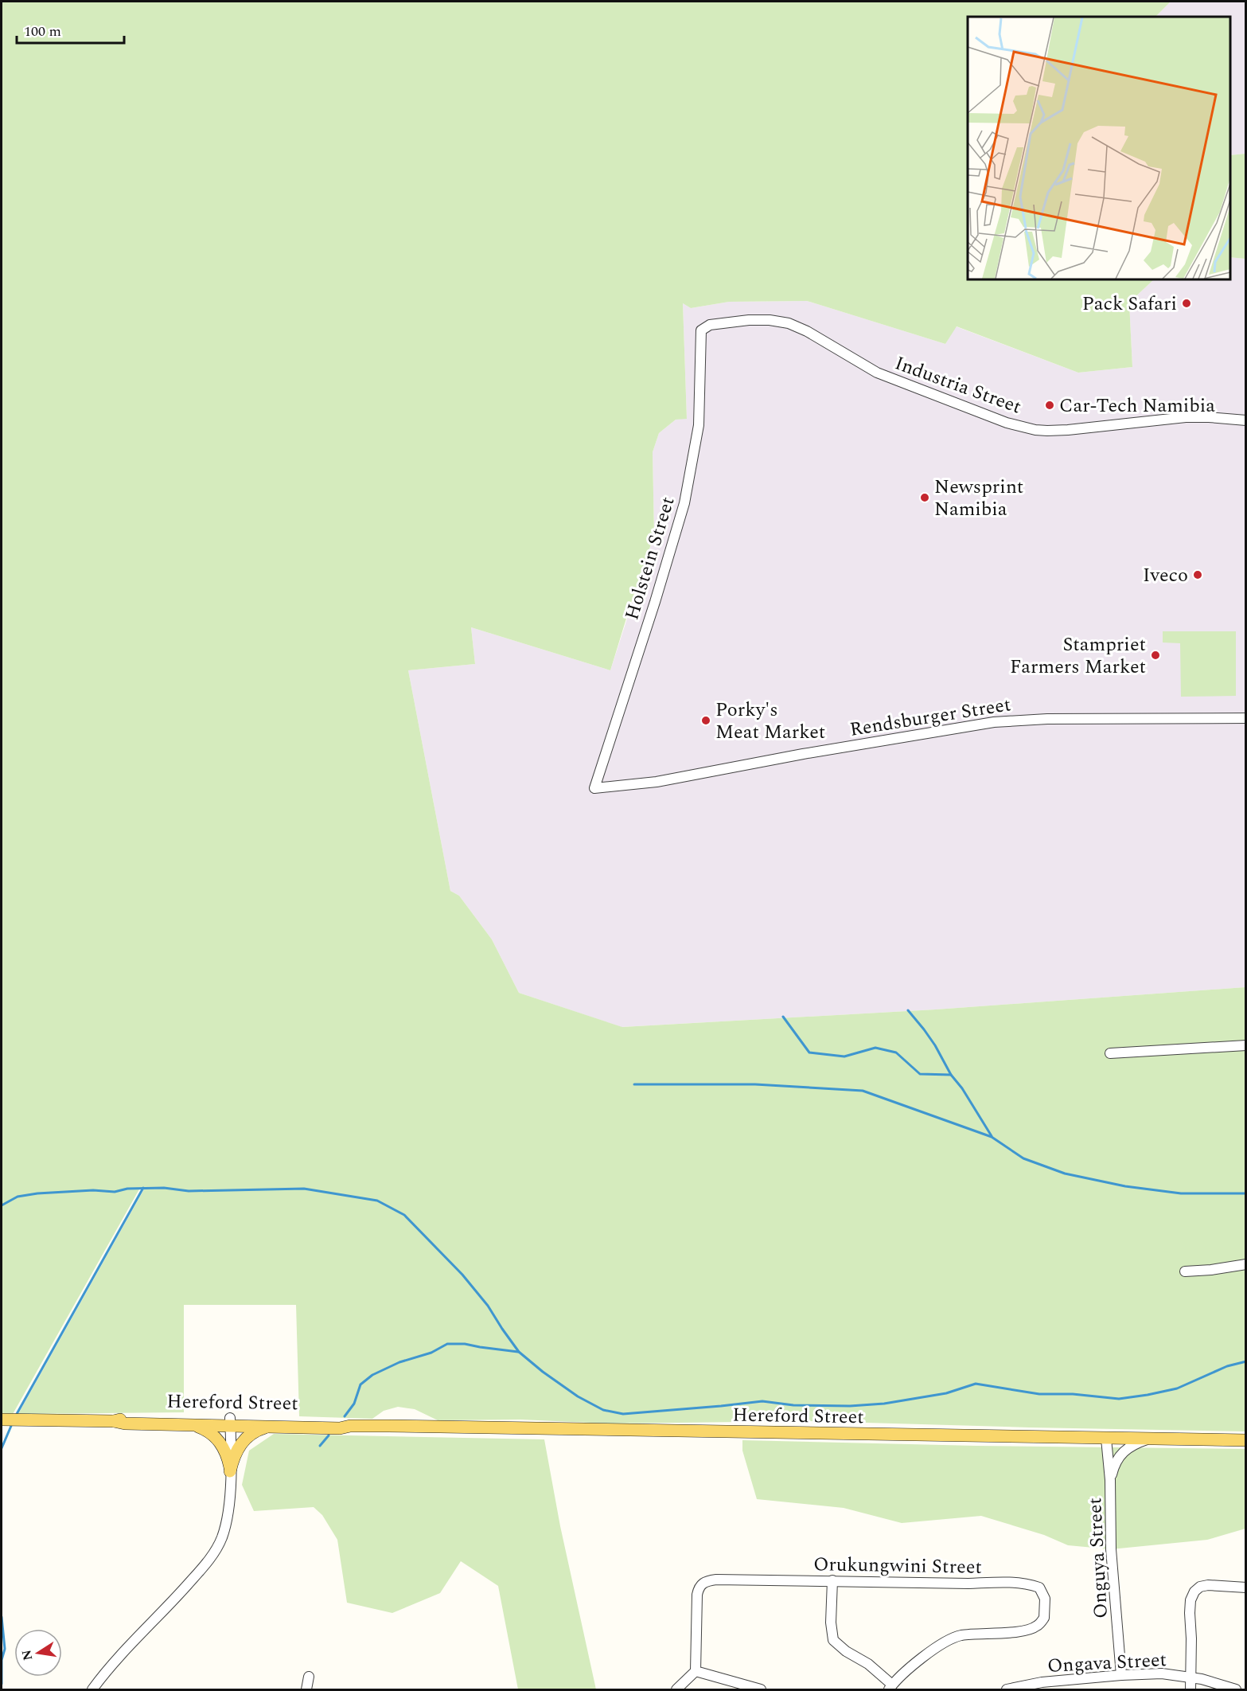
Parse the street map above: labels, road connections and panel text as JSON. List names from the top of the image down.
{
  "streets": {
    "main road": ["Hereford Street"],
    "street": [
      "Industria Street",
      "Holstein Street",
      "Rendsburger Street",
      "Onguya Street",
      "Orukungwini Street",
      "Ongava Street"
    ]
  },
  "crossings": [
    ["Industria Street", "Holstein Street"],
    ["Holstein Street", "Rendsburger Street"],
    ["Hereford Street", "Onguya Street"],
    ["Onguya Street", "Ongava Street"]
  ],
  "places": [
    "Pack Safari",
    "Car-Tech Namibia",
    "Newsprint Namibia",
    "Iveco",
    "Stampriet Farmers Market",
    "Porky's Meat Market"
  ],
  "scale_bar": "100 m",
  "north": "left"
}
